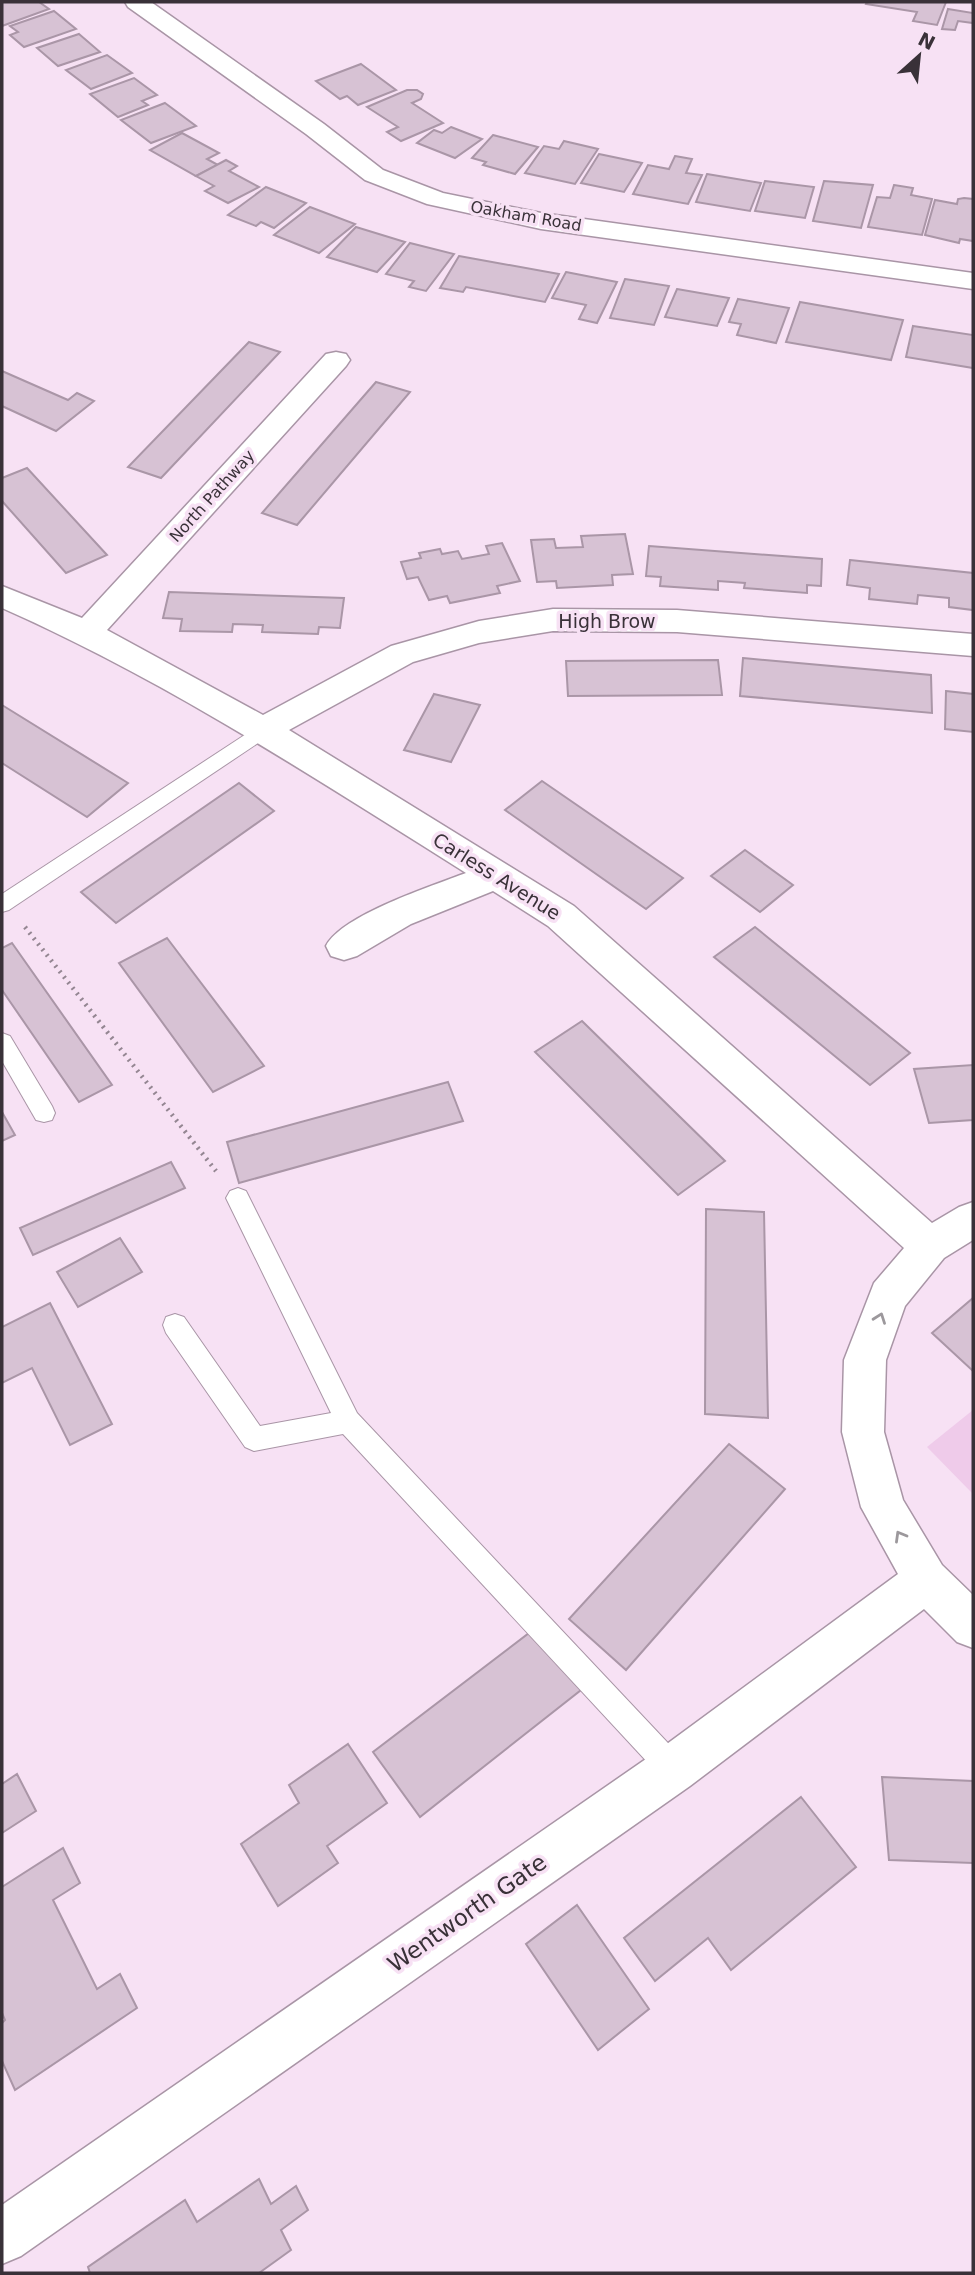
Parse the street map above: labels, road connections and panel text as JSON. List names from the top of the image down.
{
  "streets": {
    "street": [
      "Oakham Road",
      "North Pathway",
      "High Brow",
      "Carless Avenue",
      "Wentworth Gate"
    ]
  },
  "crossings": [
    ["North Pathway", "Carless Avenue"],
    ["High Brow", "Carless Avenue"]
  ],
  "north": "top right"
}
